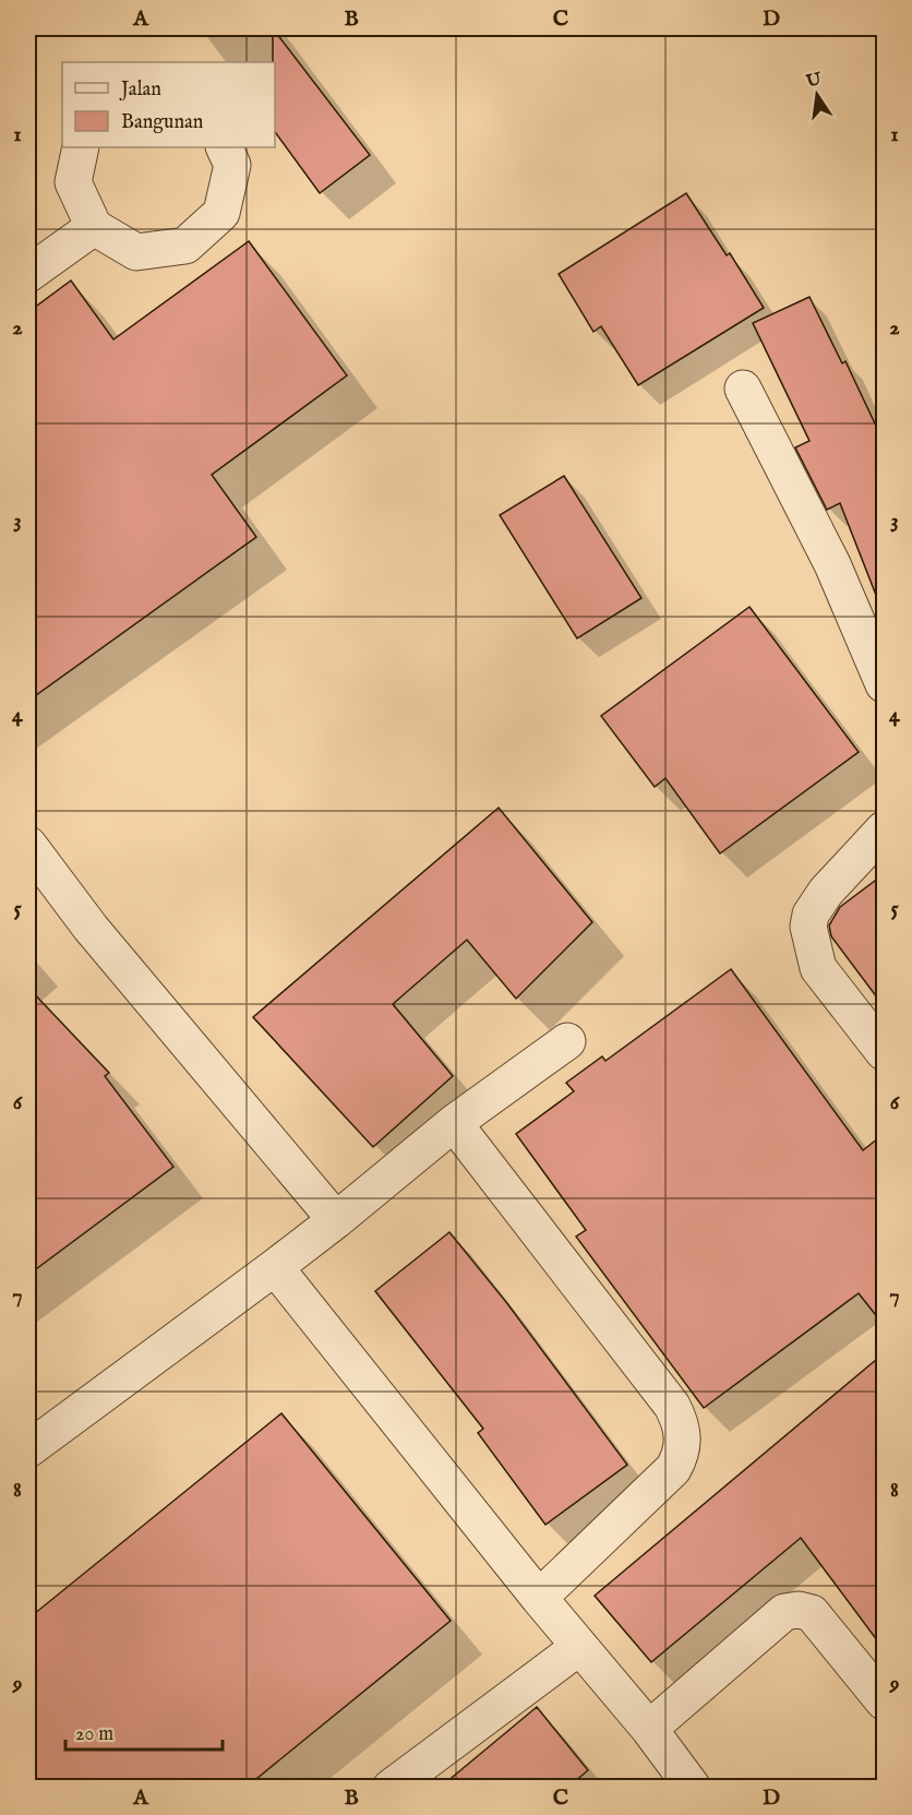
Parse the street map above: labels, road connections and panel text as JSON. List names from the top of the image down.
{
  "legend": ["Jalan", "Bangunan"],
  "scale_bar": "20 m",
  "north": "top",
  "grid": {
    "columns": [
      "A",
      "B",
      "C",
      "D"
    ],
    "rows": [
      "1",
      "2",
      "3",
      "4",
      "5",
      "6",
      "7",
      "8",
      "9"
    ]
  }
}
